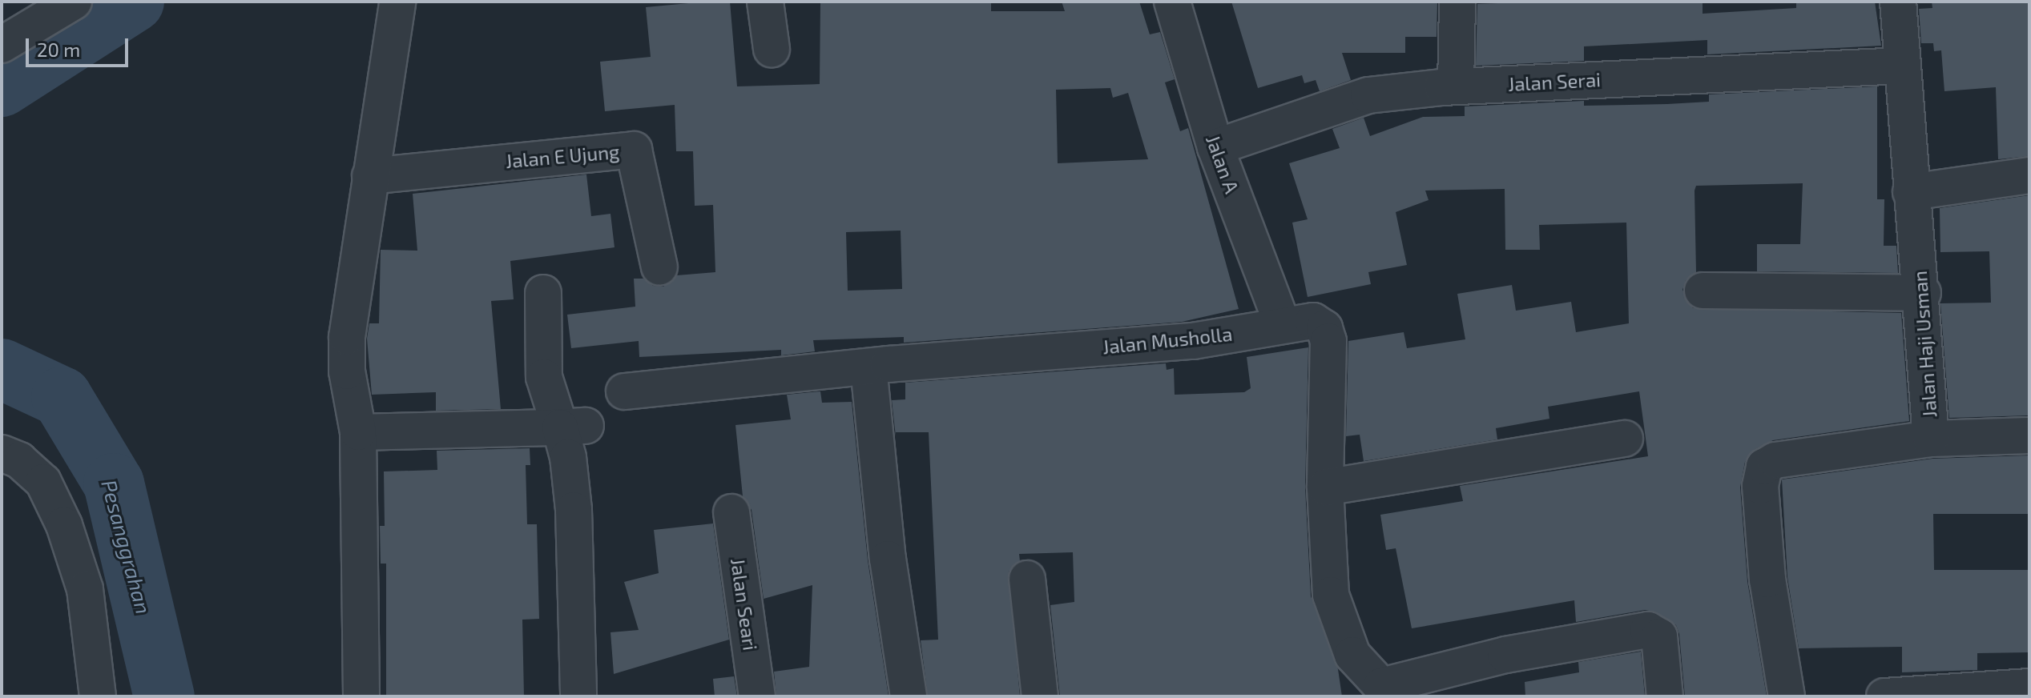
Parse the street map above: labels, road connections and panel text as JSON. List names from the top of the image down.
{
  "streets": {
    "street": [
      "Jalan Serai",
      "Jalan E Ujung",
      "Jalan A",
      "Jalan Musholla",
      "Jalan Haji Usman",
      "Jalan Seari"
    ]
  },
  "crossings": [
    ["Jalan Serai", "Jalan A"],
    ["Jalan Serai", "Jalan Haji Usman"],
    ["Jalan A", "Jalan Musholla"]
  ],
  "water": ["Pesanggrahan"],
  "scale_bar": "20 m"
}
